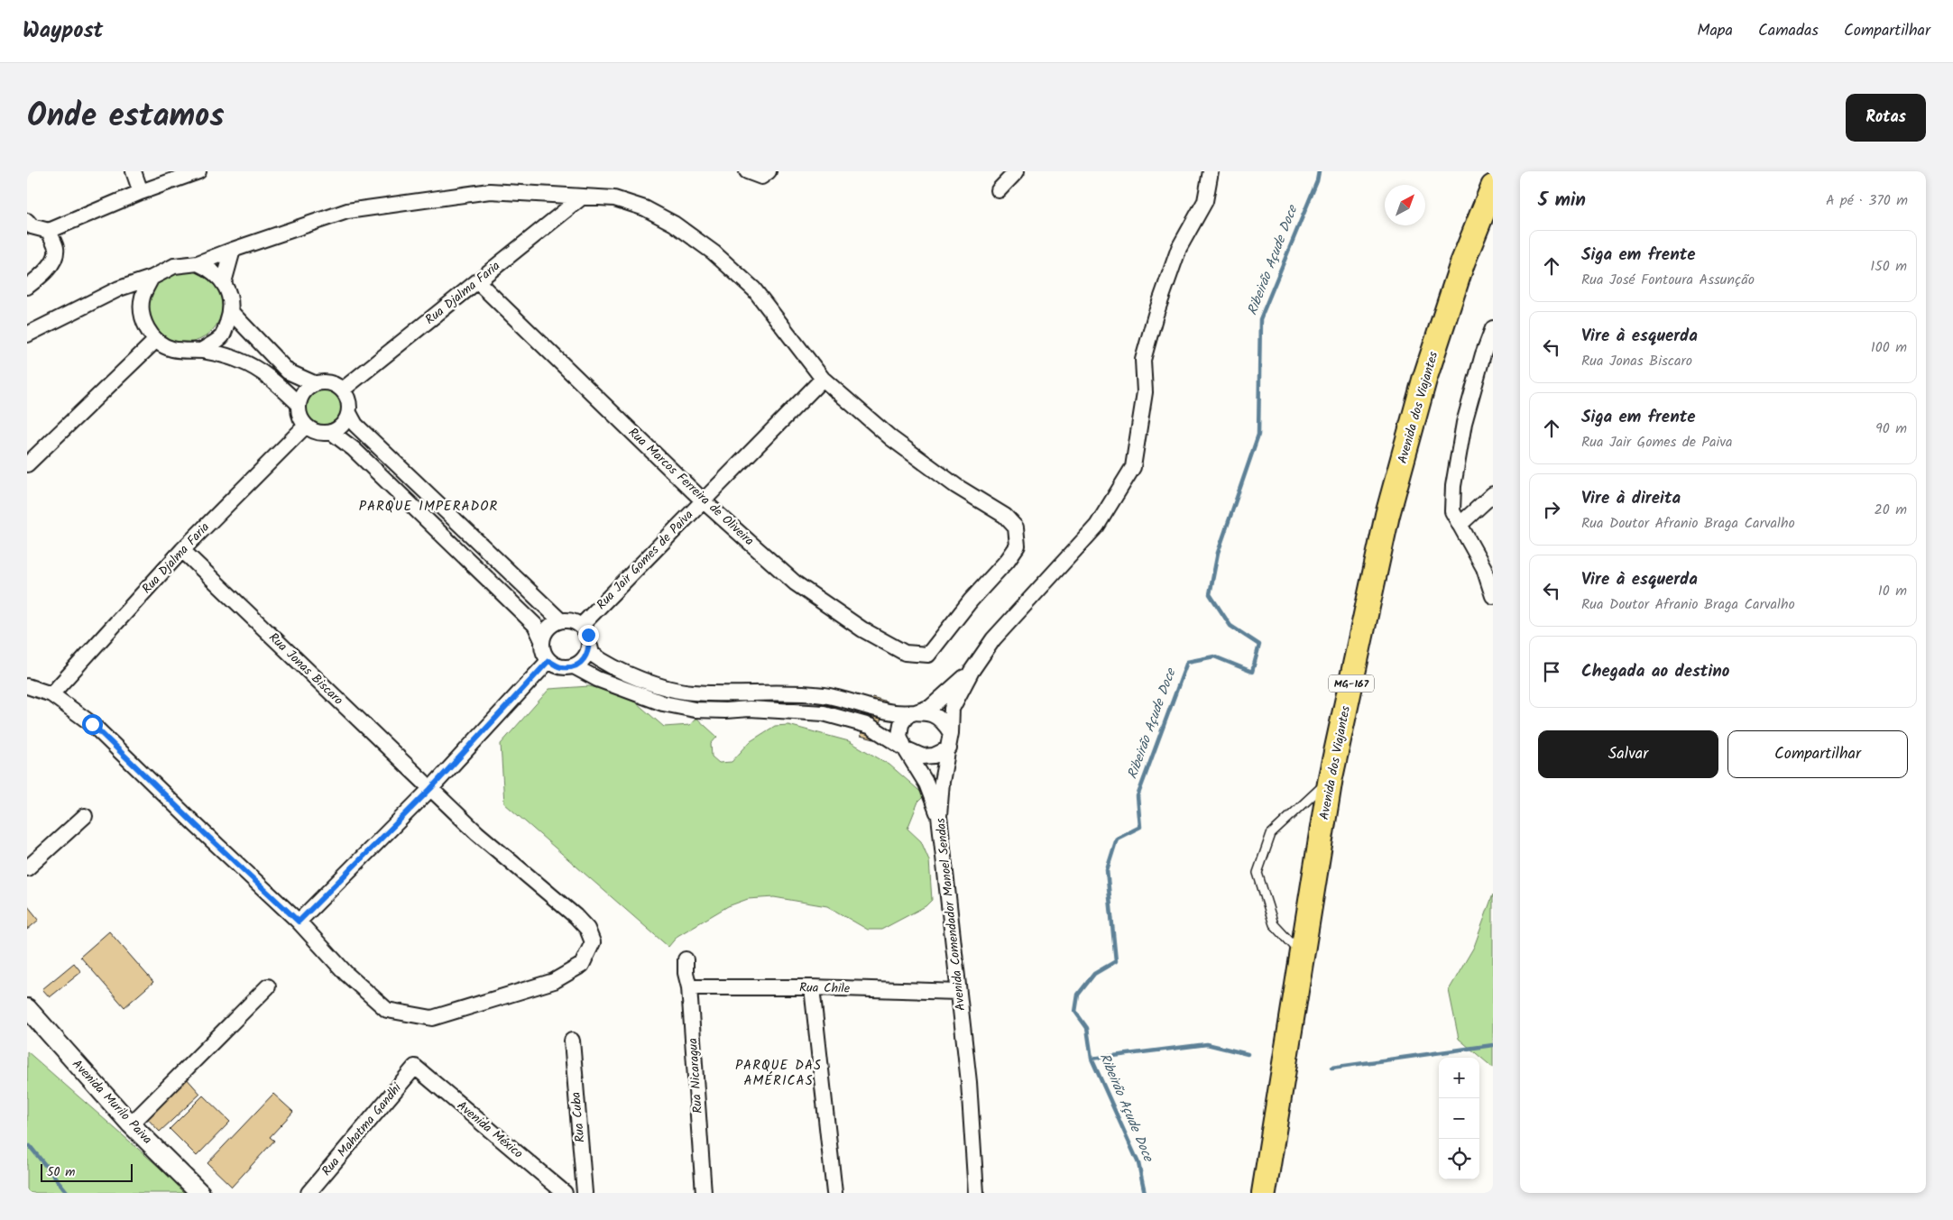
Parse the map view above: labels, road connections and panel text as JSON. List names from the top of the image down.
{
  "streets": {
    "main road": ["Avenida dos Viajantes", "MG-167"],
    "street": [
      "Rua Djalma Faria",
      "Rua Marcos Ferreira de Oliveira",
      "Rua Jair Gomes de Paiva",
      "Rua Jonas Biscaro",
      "Avenida Comendador Manoel Sendas",
      "Rua Chile",
      "Rua Nicaragua",
      "Avenida Murilo Paiva",
      "Rua Cuba",
      "Rua Mahatma Gandhi",
      "Avenida México"
    ]
  },
  "crossings": [
    ["Rua Djalma Faria", "Rua Marcos Ferreira de Oliveira"],
    ["Rua Djalma Faria", "Rua Jonas Biscaro"],
    ["Rua Marcos Ferreira de Oliveira", "Rua Jair Gomes de Paiva"],
    ["Avenida Comendador Manoel Sendas", "Rua Chile"],
    ["Rua Chile", "Rua Nicaragua"],
    ["Rua Mahatma Gandhi", "Avenida México"]
  ],
  "districts": ["PARQUE IMPERADOR", "PARQUE DAS AMÉRICAS"],
  "water": ["Ribeirão Açude Doce"],
  "scale_bar": "50 m",
  "north": "top right",
  "page": {
    "header": "Waypost",
    "nav": ["Mapa", "Camadas", "Compartilhar"],
    "title": "Onde estamos",
    "buttons": [
      "Rotas",
      ["Salvar", "Compartilhar"]
    ],
    "heading": ["5 min", "A pé · 370 m"],
    "list": [
      ["Siga em frente", "Rua José Fontoura Assunção", "150 m"],
      ["Vire à esquerda", "Rua Jonas Biscaro", "100 m"],
      ["Siga em frente", "Rua Jair Gomes de Paiva", "90 m"],
      ["Vire à direita", "Rua Doutor Afranio Braga Carvalho", "20 m"],
      ["Vire à esquerda", "Rua Doutor Afranio Braga Carvalho", "10 m"],
      "Chegada ao destino"
    ],
    "map_buttons": ["+", "−"],
    "scale": "50 m"
  }
}
